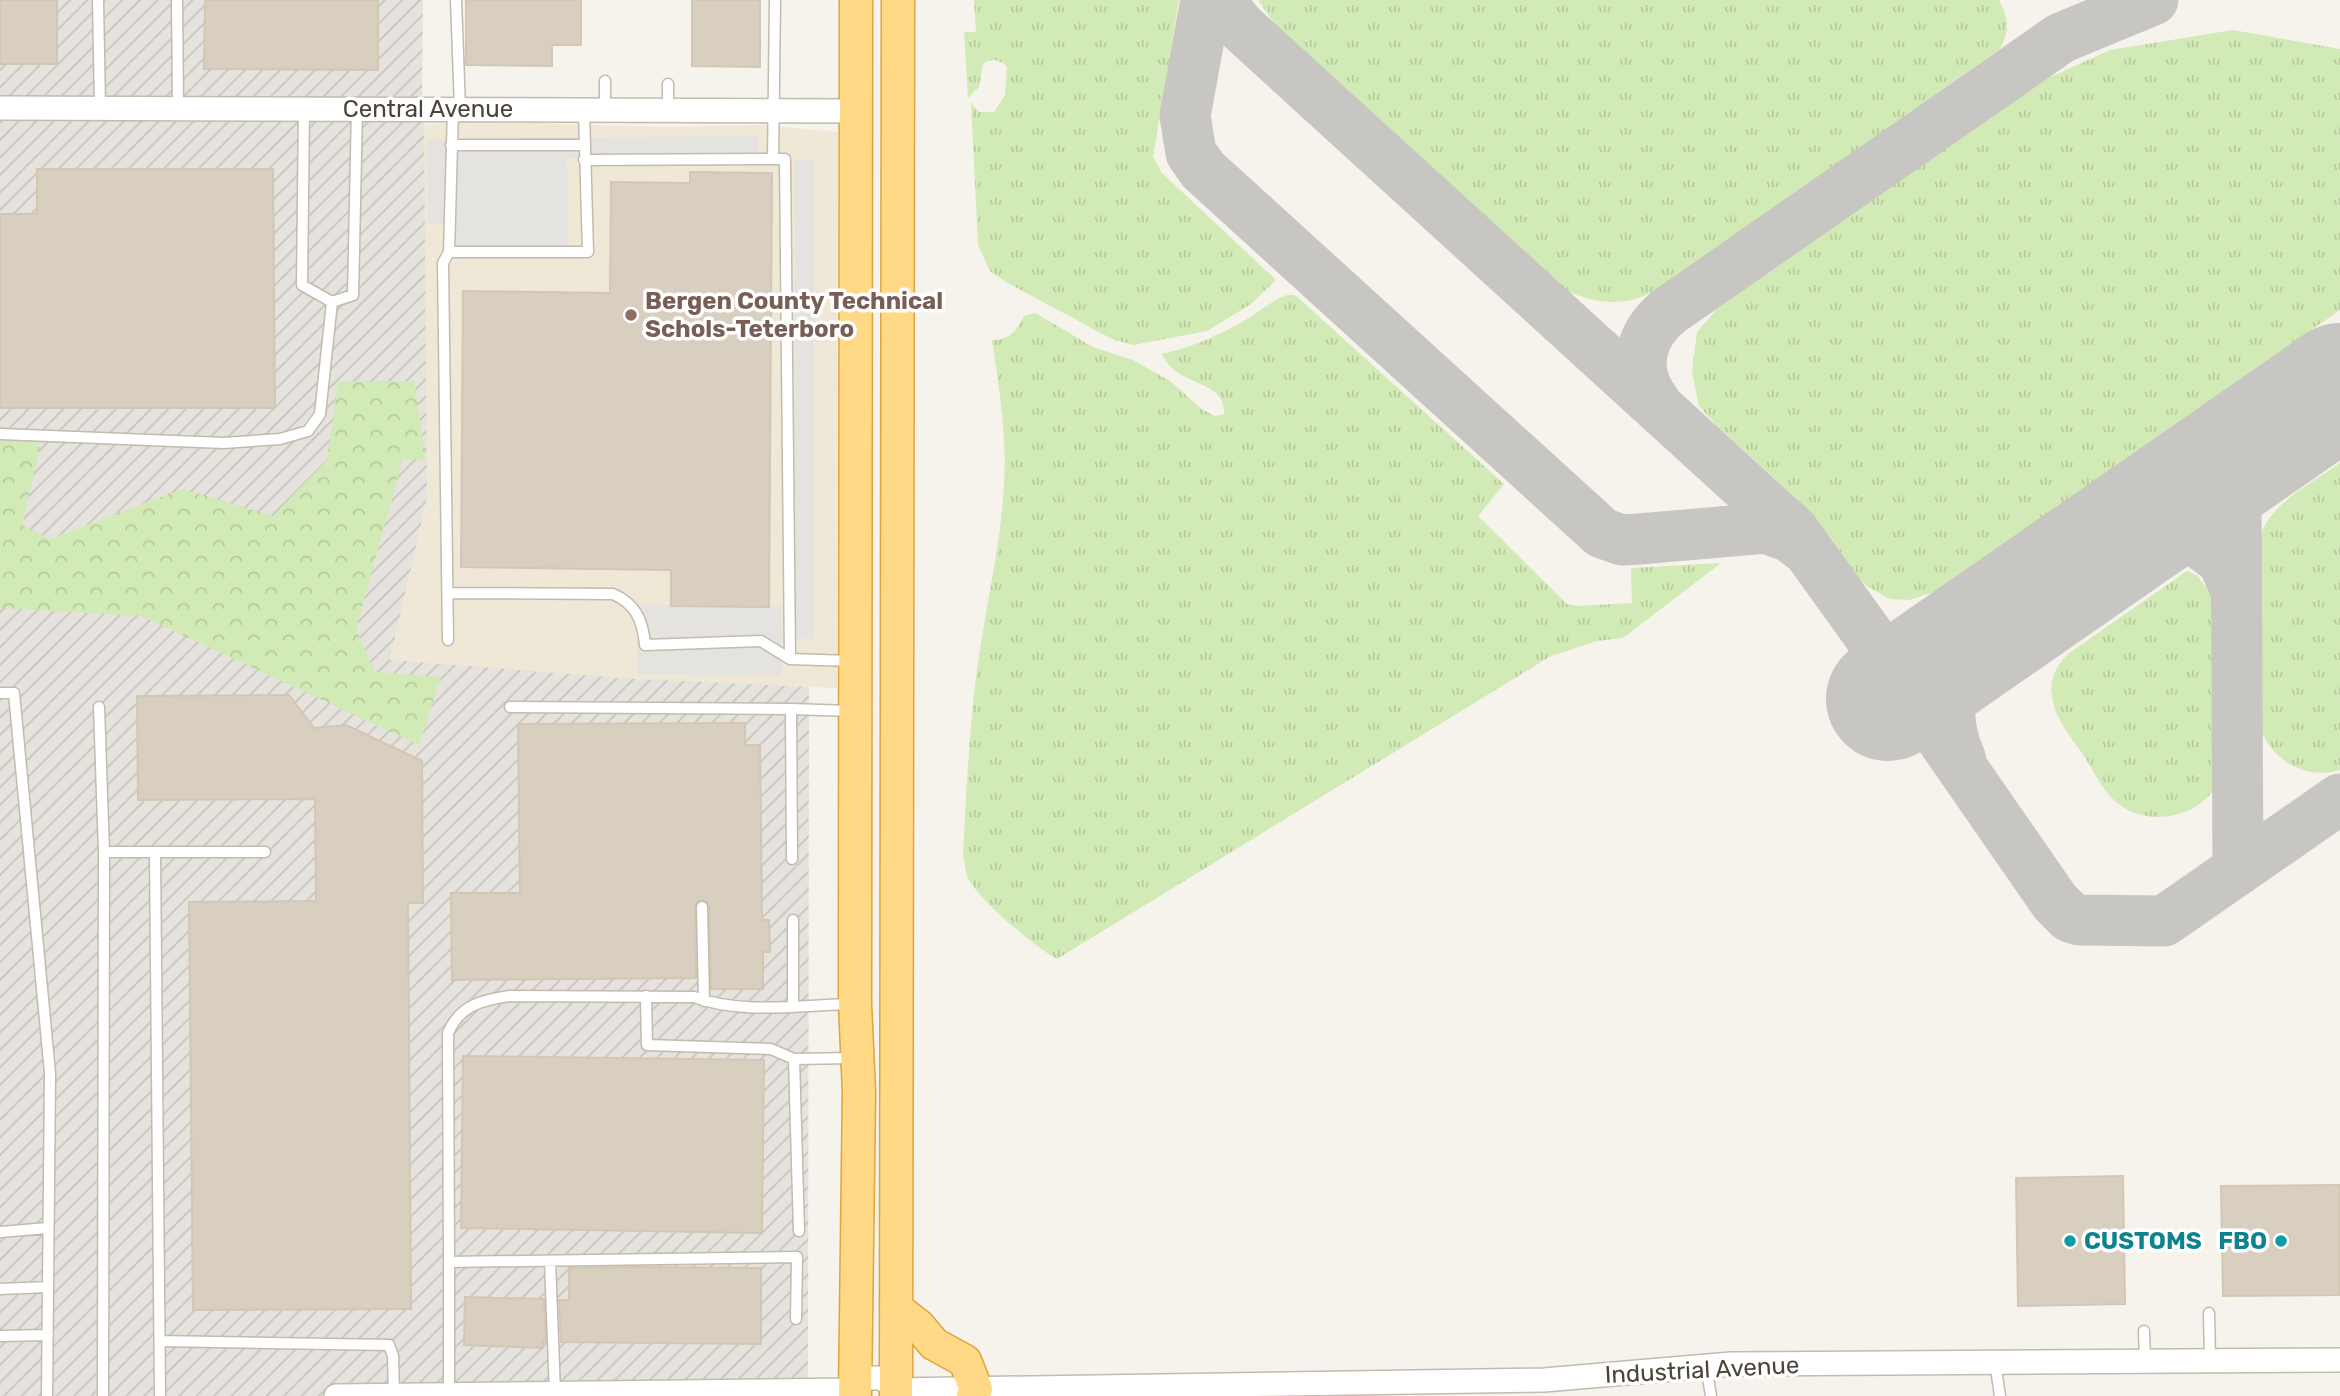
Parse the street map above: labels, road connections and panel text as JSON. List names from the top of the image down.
{
  "streets": {
    "street": ["Central Avenue", "Industrial Avenue"]
  },
  "places": ["Bergen County Technical Schols-Teterboro", "CUSTOMS", "FBO"]
}
